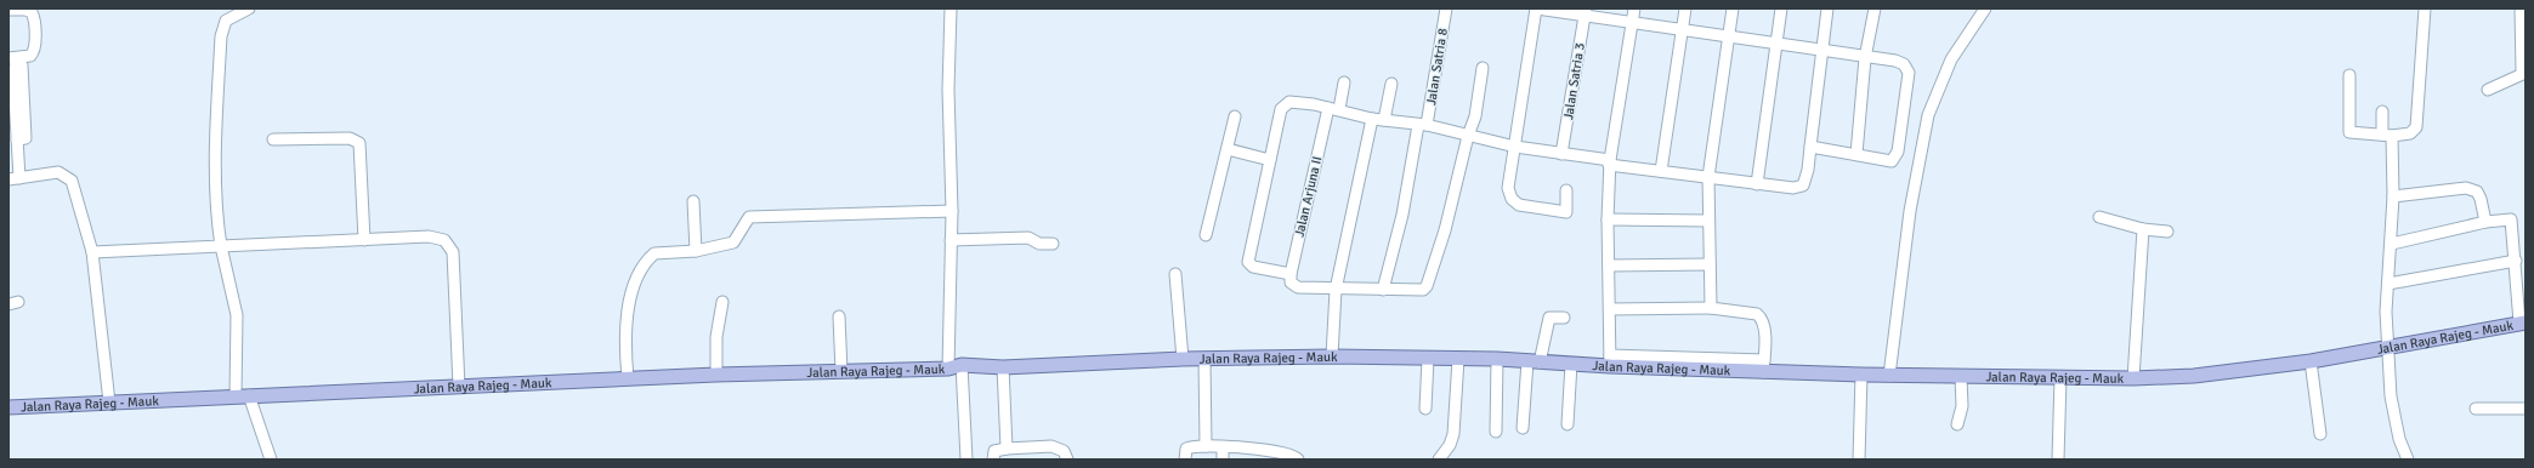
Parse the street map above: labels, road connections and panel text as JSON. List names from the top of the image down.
{
  "streets": {
    "main road": ["Jalan Raya Rajeg - Mauk"],
    "street": ["Jalan Satria 8", "Jalan Satria 3", "Jalan Arjuna II"]
  }
}
